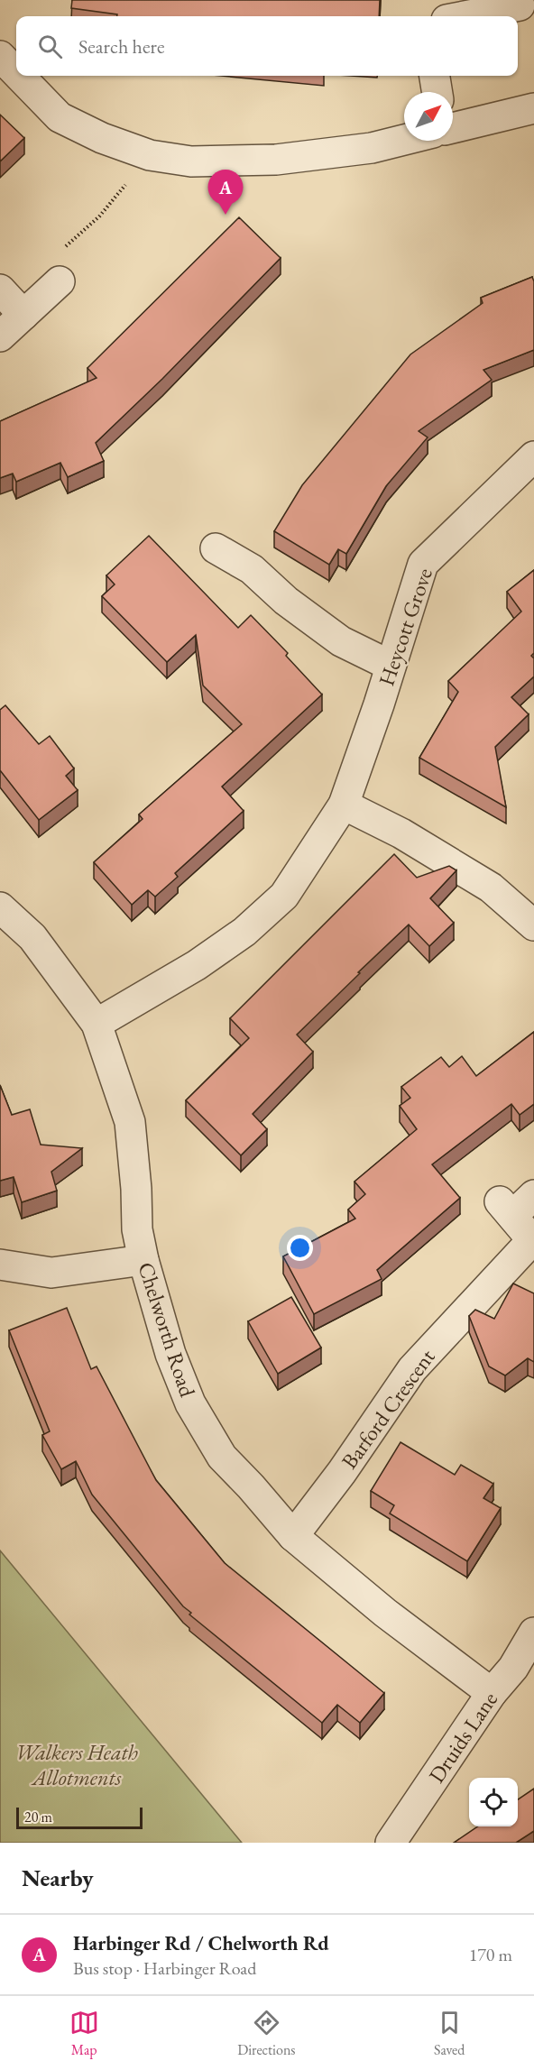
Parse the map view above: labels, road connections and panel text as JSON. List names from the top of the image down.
{
  "streets": {
    "street": [
      "Heycott Grove",
      "Chelworth Road",
      "Barford Crescent",
      "Druids Lane"
    ]
  },
  "crossings": [
    ["Heycott Grove", "Chelworth Road"],
    ["Chelworth Road", "Barford Crescent"],
    ["Chelworth Road", "Druids Lane"]
  ],
  "parks": ["Walkers Heath Allotments"],
  "scale_bar": "20 m",
  "north": "top right",
  "page": {
    "search": "Search here",
    "pins": "A",
    "scale": "20 m",
    "heading": "Nearby",
    "list": [
      {
        "mark": "A",
        "name": "Harbinger Rd / Chelworth Rd",
        "note": "Bus stop · Harbinger Road",
        "value": "170 m"
      }
    ],
    "nav": ["Map", "Directions", "Saved"]
  }
}
